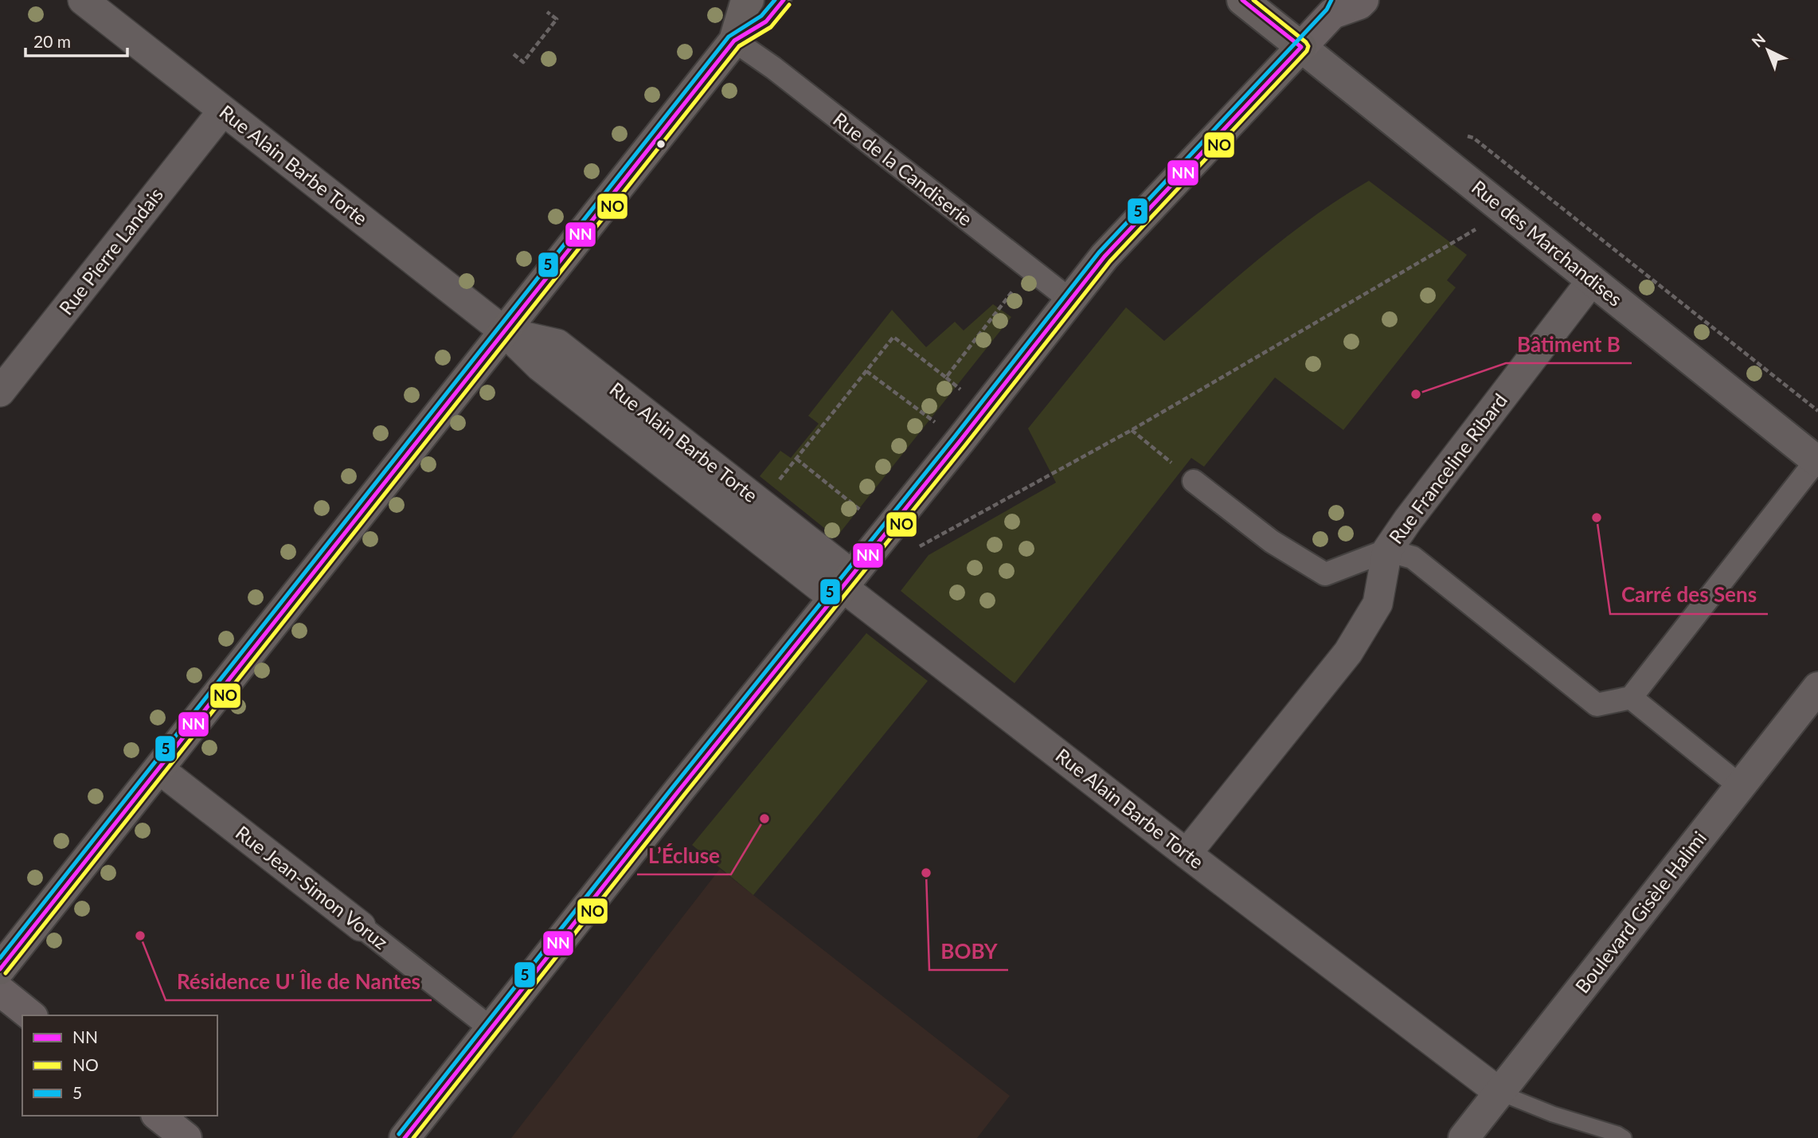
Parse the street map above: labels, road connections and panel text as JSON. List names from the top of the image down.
{
  "streets": {
    "street": [
      "Rue Alain Barbe Torte",
      "Rue de la Candiserie",
      "Rue des Marchandises",
      "Rue Pierre Landais",
      "Rue Franceline Ribard",
      "Rue Jean-Simon Voruz",
      "Boulevard Gisèle Halimi"
    ]
  },
  "crossings": [
    ["Rue Alain Barbe Torte", "Rue Pierre Landais"],
    ["Rue Alain Barbe Torte", "Rue Franceline Ribard"],
    ["Rue Alain Barbe Torte", "Boulevard Gisèle Halimi"],
    ["Rue des Marchandises", "Rue Franceline Ribard"]
  ],
  "places": [
    "Bâtiment B",
    "Carré des Sens",
    "L’Écluse",
    "BOBY",
    "Résidence U' Île de Nantes"
  ],
  "lines": ["transit line NN", "transit line NO", "transit line 5"],
  "legend": ["NN", "NO", "5"],
  "scale_bar": "20 m",
  "north": "top left"
}
